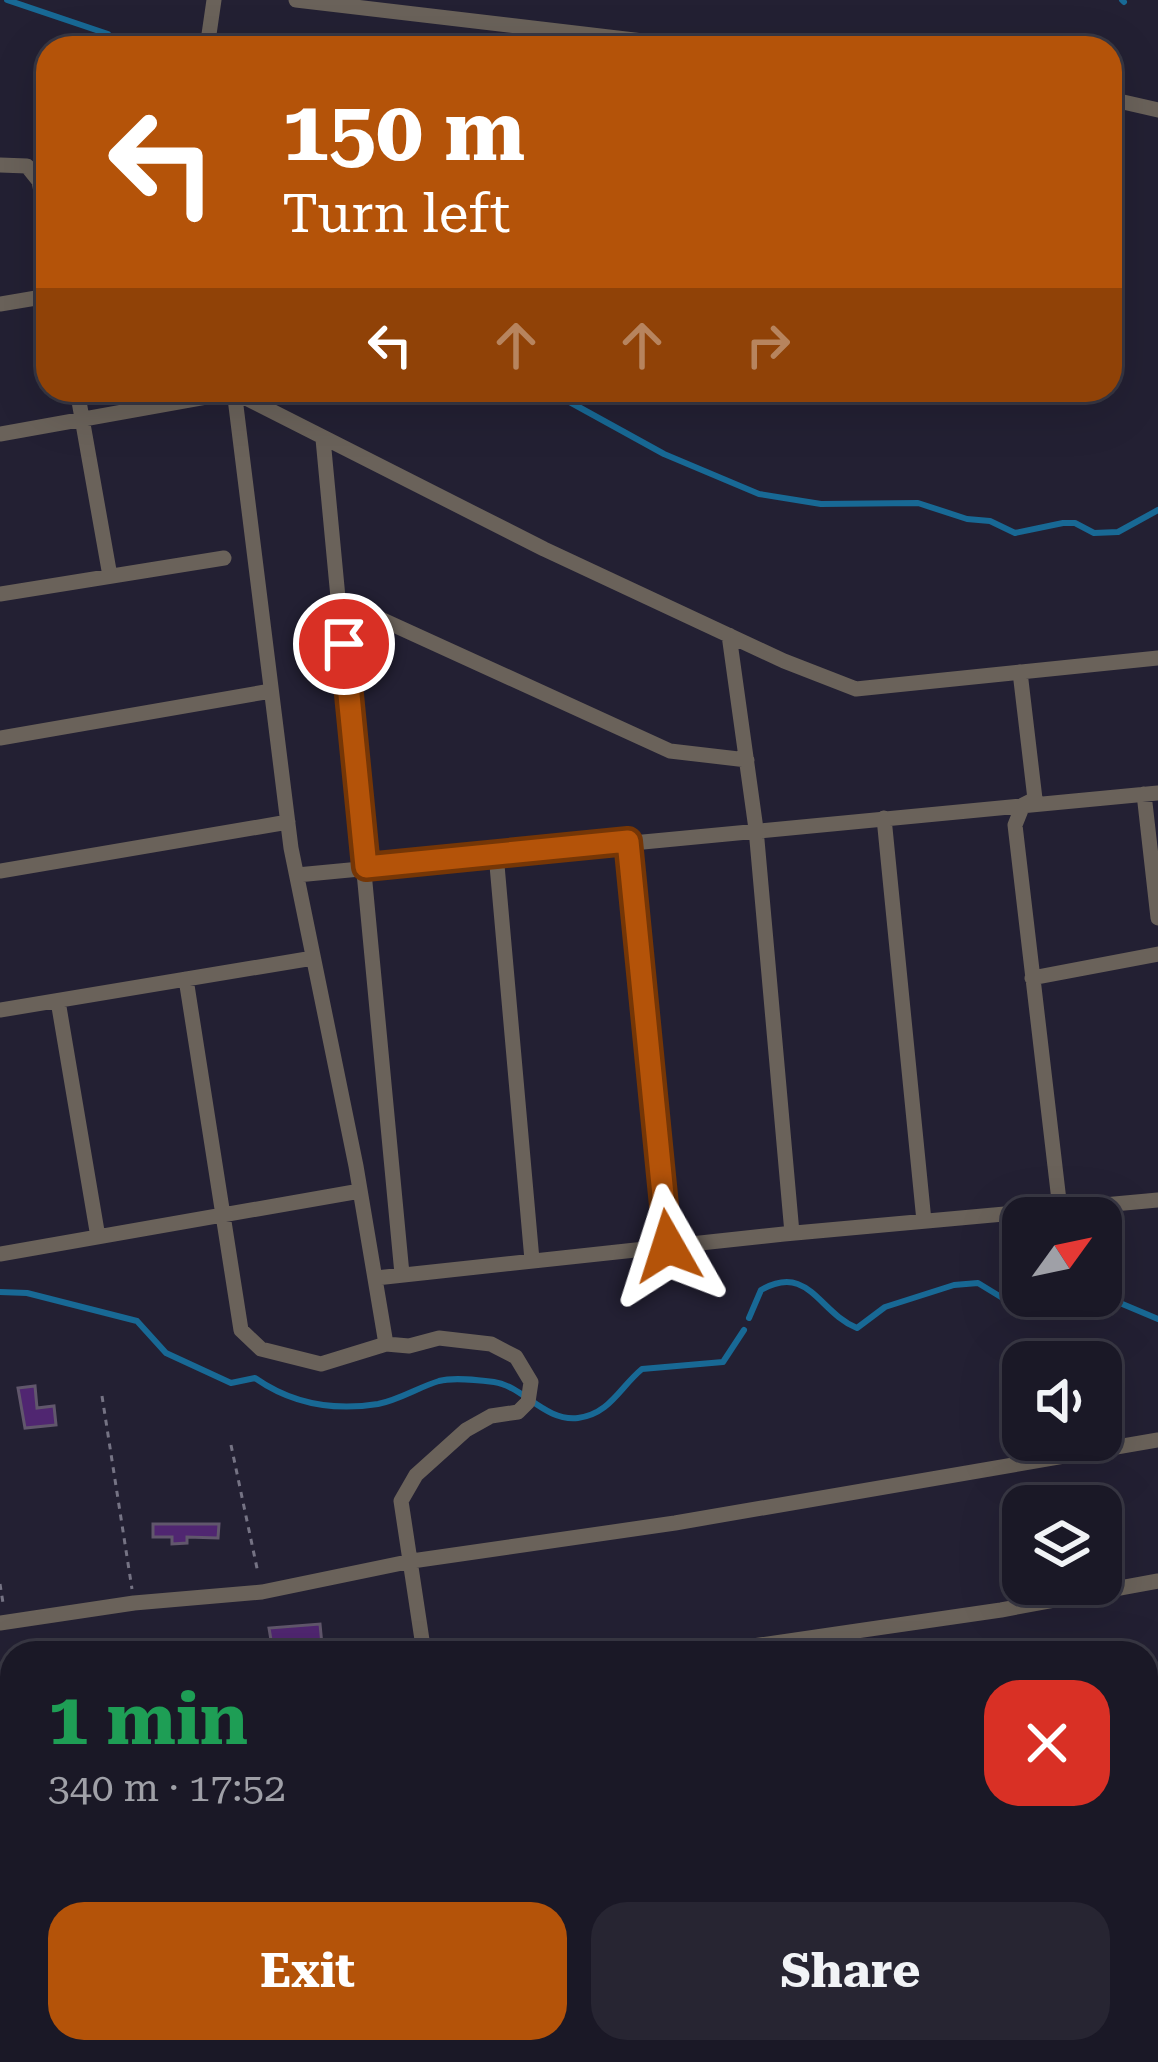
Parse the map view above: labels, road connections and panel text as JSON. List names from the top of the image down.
{
  "north": "top right",
  "page": {
    "turn": ["150 m", "Turn left"],
    "heading": ["1 min", "340 m · 17:52"],
    "buttons": ["Exit", "Share"]
  }
}
